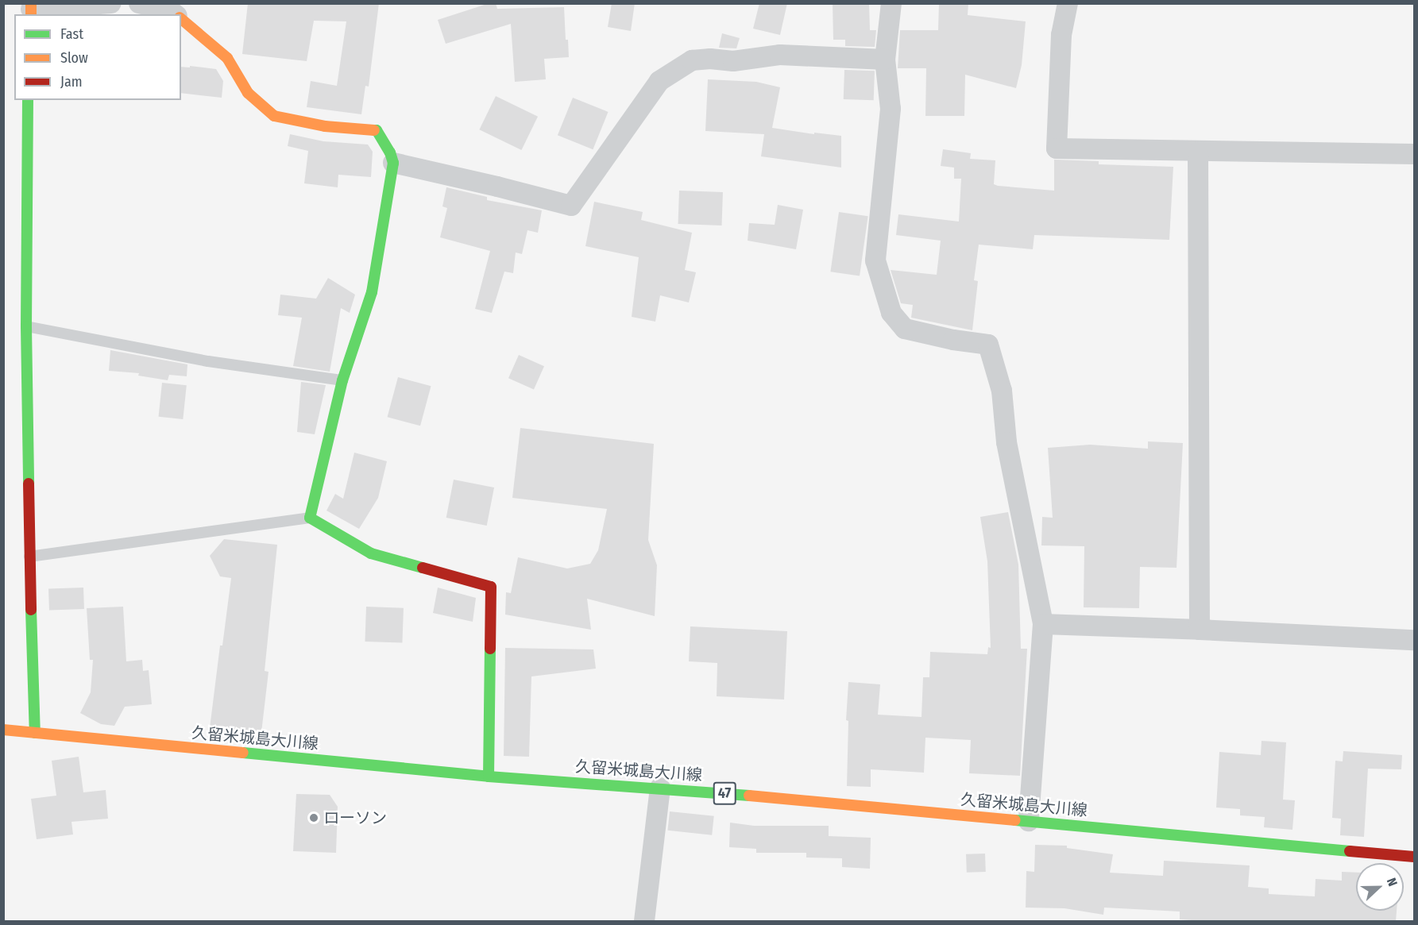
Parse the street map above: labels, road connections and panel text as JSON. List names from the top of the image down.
{
  "streets": {
    "main road": ["久留米城島大川線", "47"]
  },
  "places": ["ローソン"],
  "legend": ["Fast", "Slow", "Jam"],
  "north": "right"
}
